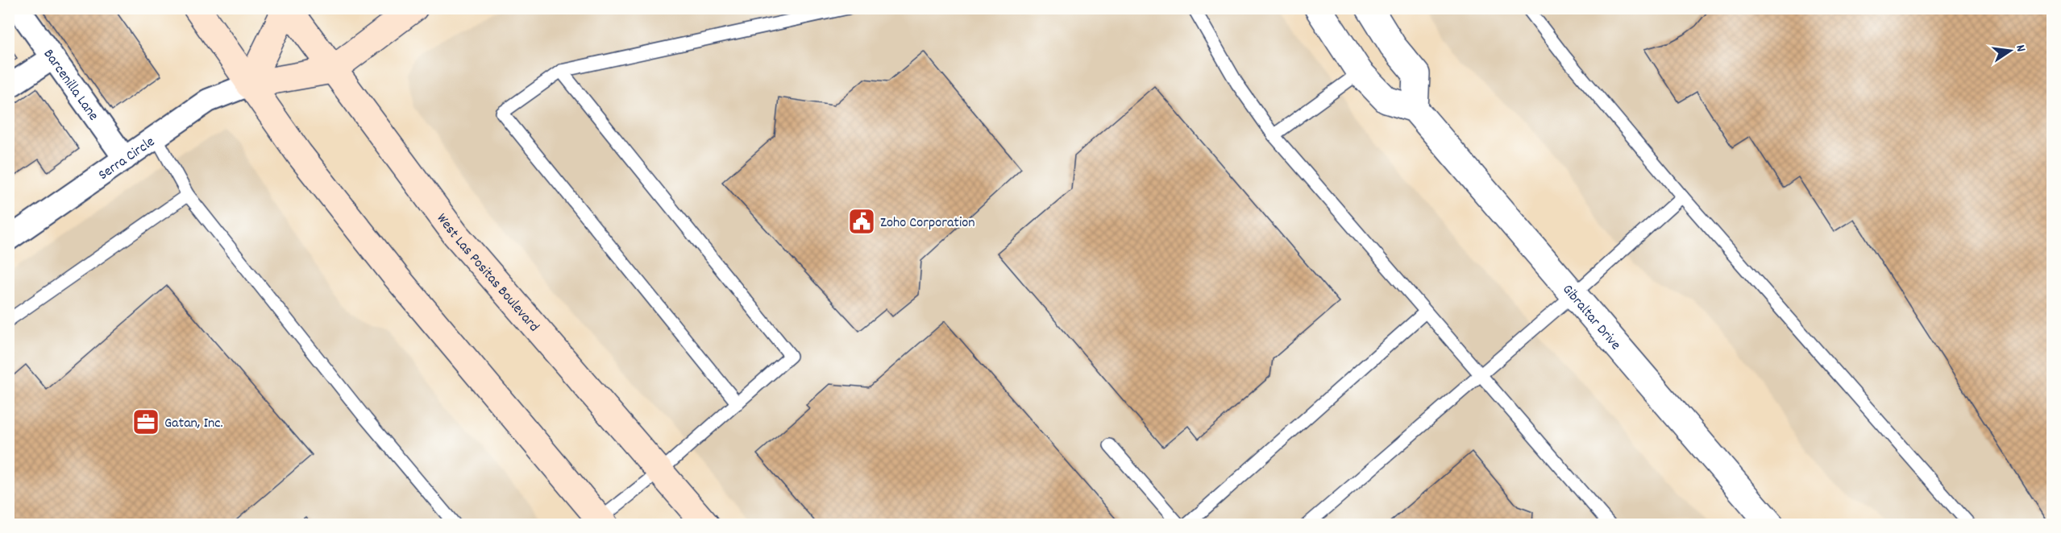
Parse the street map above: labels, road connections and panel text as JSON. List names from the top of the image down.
{
  "streets": {
    "main road": ["West Las Positas Boulevard"],
    "street": ["Barcenilla Lane", "Serra Circle", "Gibraltar Drive"]
  },
  "crossings": [
    ["Barcenilla Lane", "Serra Circle"]
  ],
  "places": {
    "public building": ["Zoho Corporation"],
    "office": ["Gatan, Inc."]
  },
  "north": "right"
}
